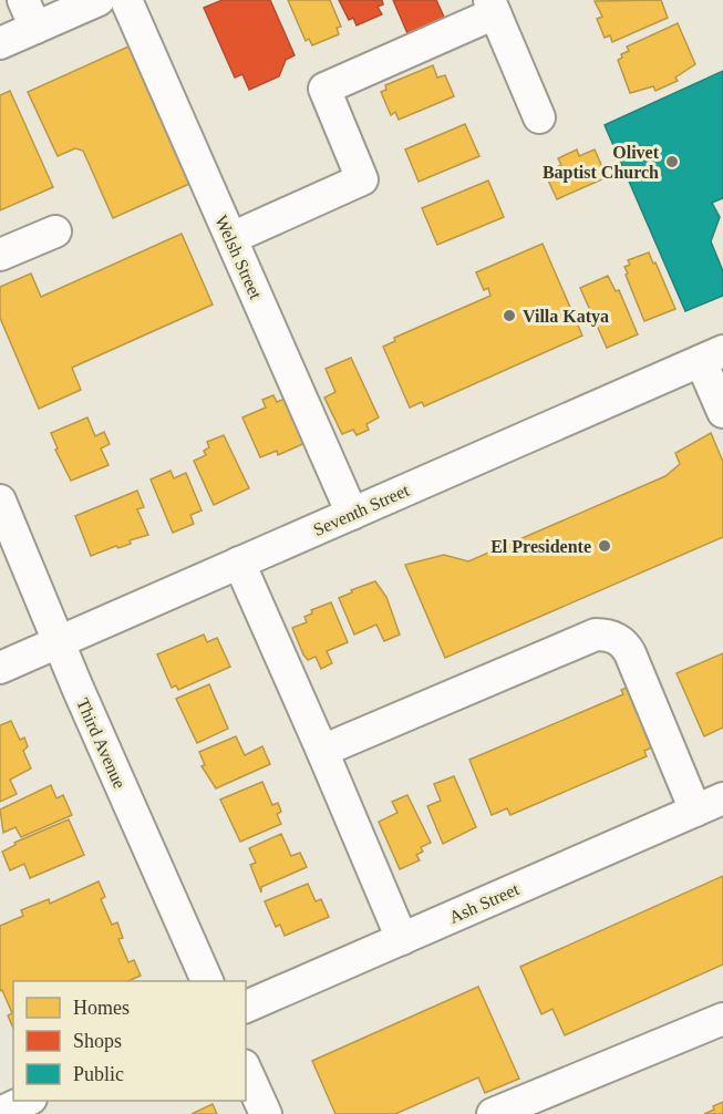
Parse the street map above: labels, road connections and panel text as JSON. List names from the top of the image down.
{
  "streets": {
    "street": [
      "Welsh Street",
      "Seventh Street",
      "Third Avenue",
      "Ash Street"
    ]
  },
  "crossings": [
    ["Welsh Street", "Seventh Street"],
    ["Seventh Street", "Third Avenue"]
  ],
  "places": ["Olivet Baptist Church", "Villa Katya", "El Presidente"],
  "legend": ["Homes", "Shops", "Public"]
}
